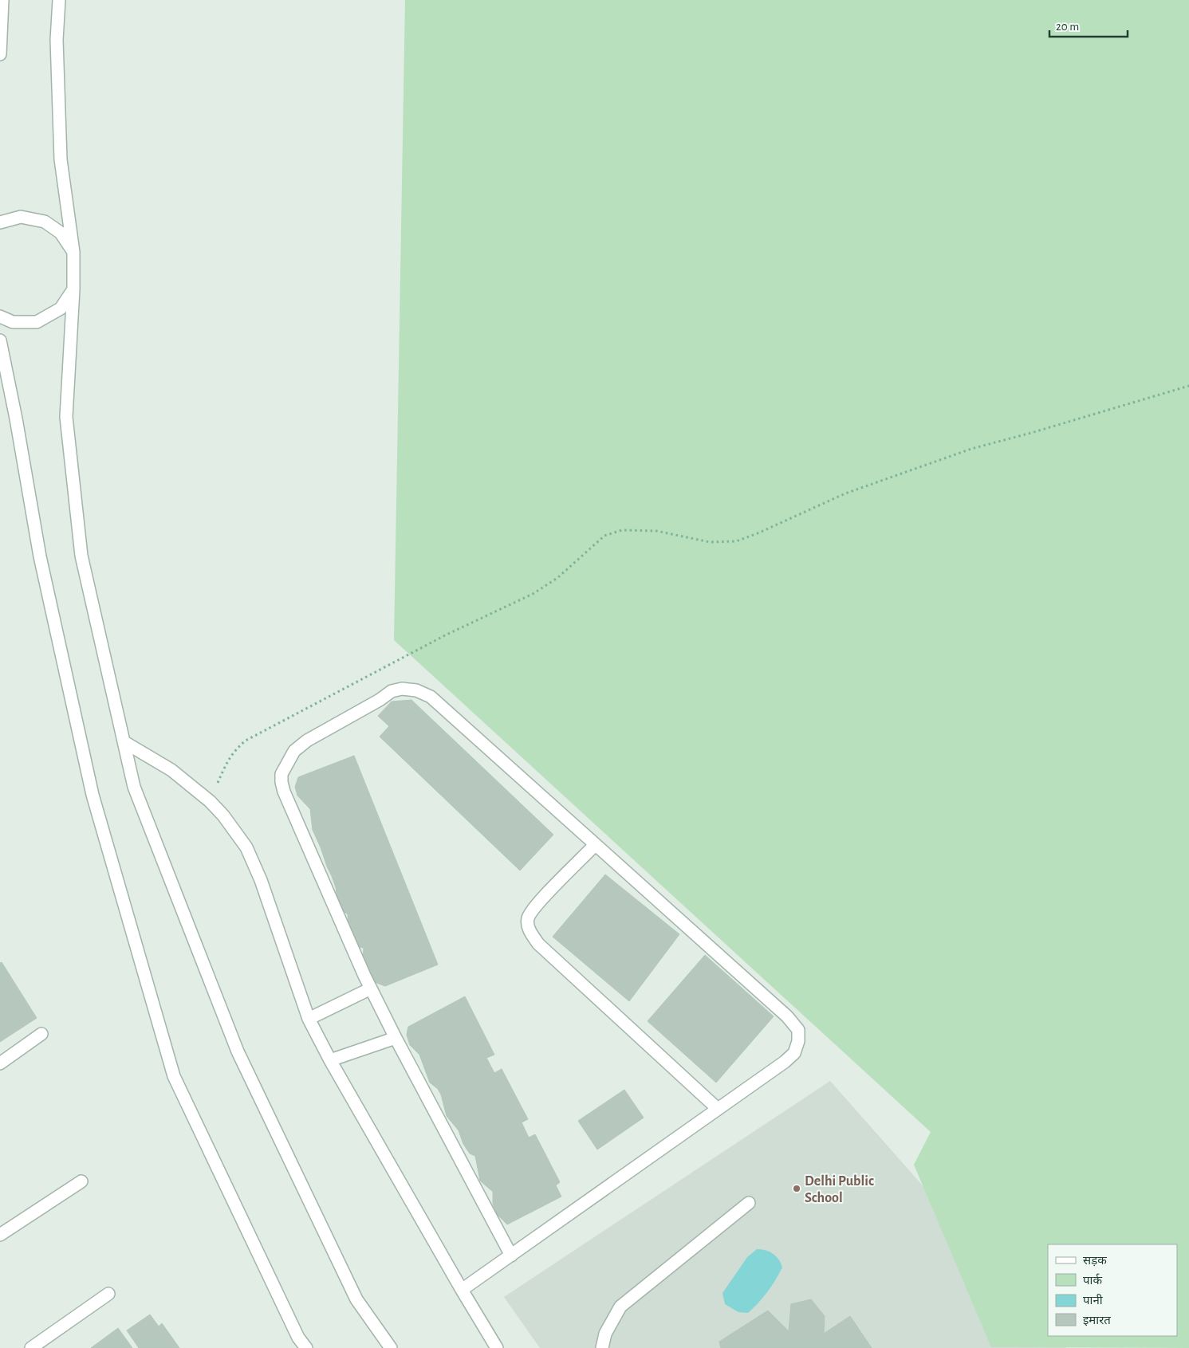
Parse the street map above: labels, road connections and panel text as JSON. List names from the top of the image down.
{
  "places": ["Delhi Public School"],
  "legend": [
    "सड़क",
    "पार्क",
    "पानी",
    "इमारत"
  ],
  "scale_bar": "20 m"
}
